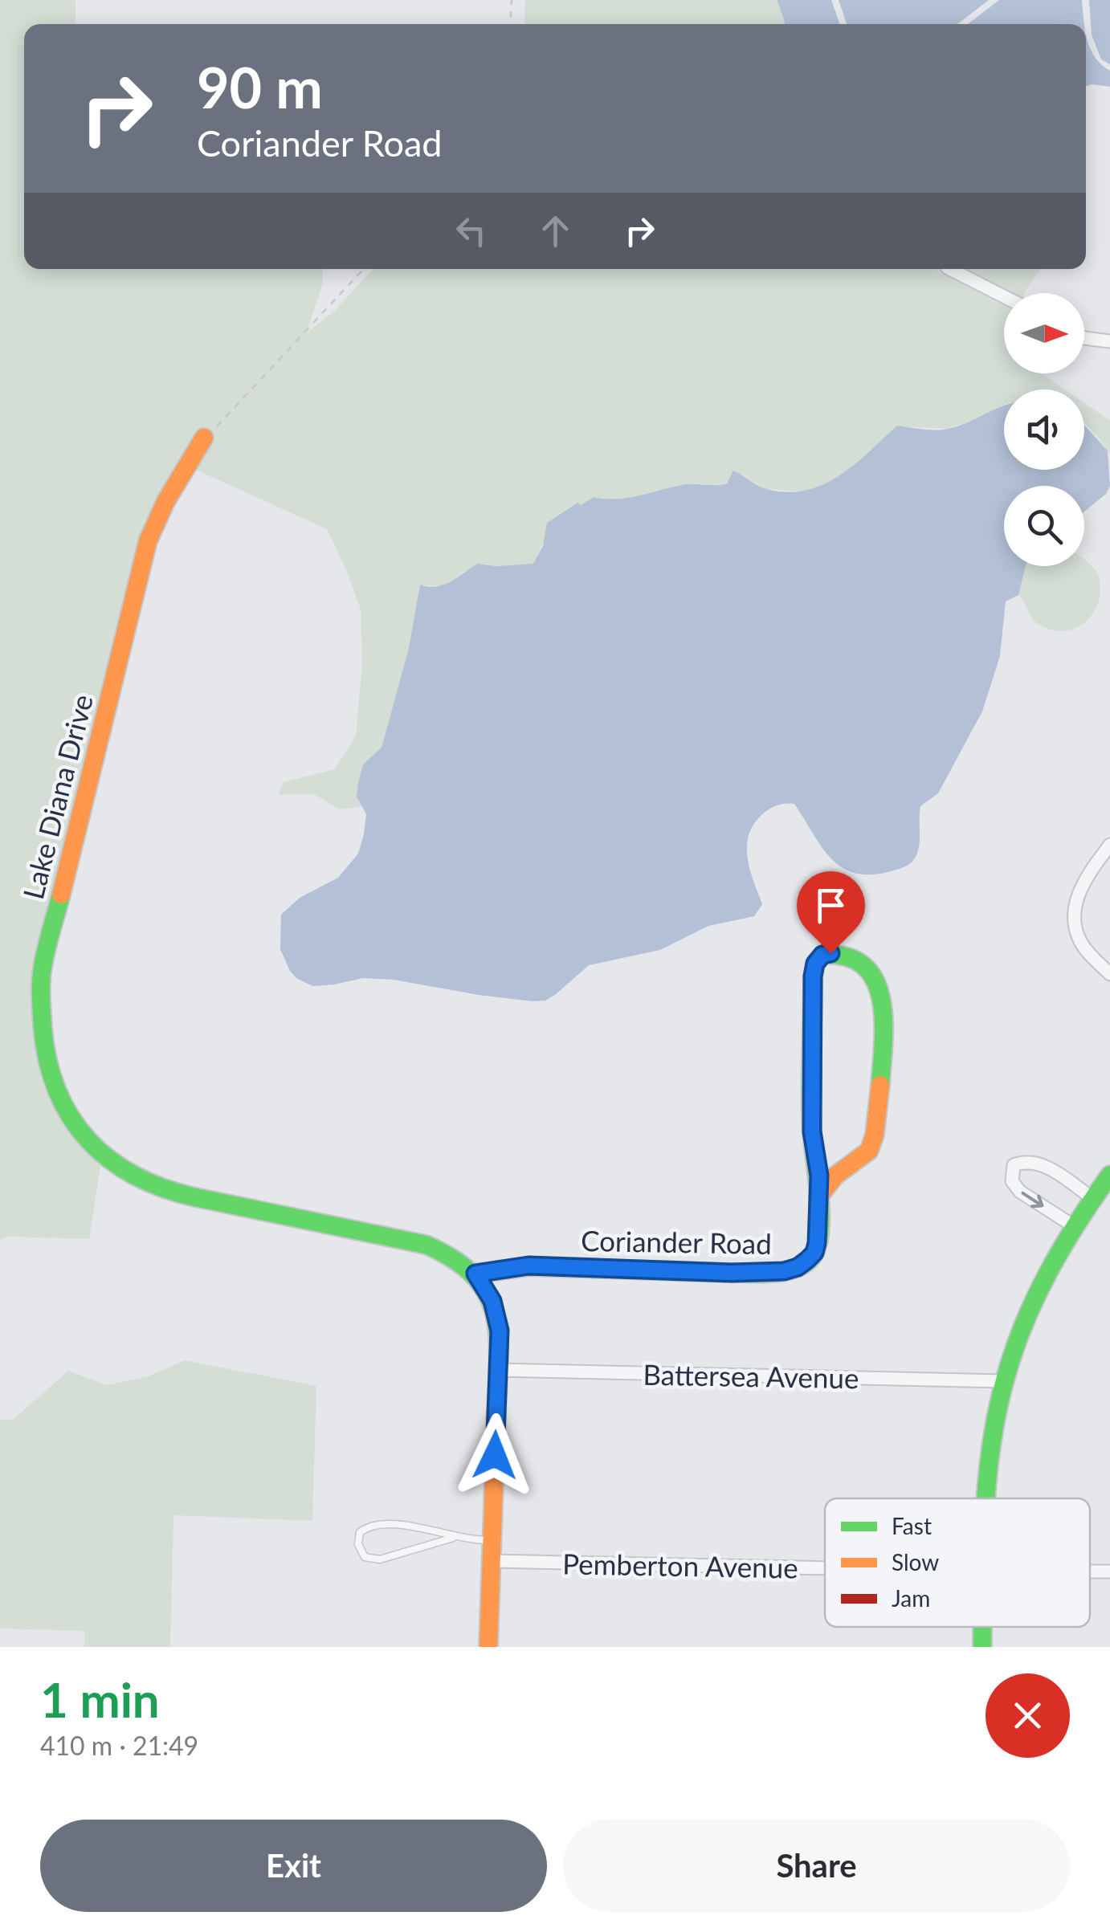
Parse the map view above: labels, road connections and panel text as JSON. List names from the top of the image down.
{
  "streets": {
    "street": [
      "Lake Diana Drive",
      "Coriander Road",
      "Battersea Avenue",
      "Pemberton Avenue"
    ]
  },
  "crossings": [
    ["Lake Diana Drive", "Coriander Road"]
  ],
  "legend": ["Fast", "Slow", "Jam"],
  "north": "right",
  "page": {
    "turn": ["90 m", "Coriander Road"],
    "heading": ["1 min", "410 m · 21:49"],
    "buttons": ["Exit", "Share"]
  }
}
